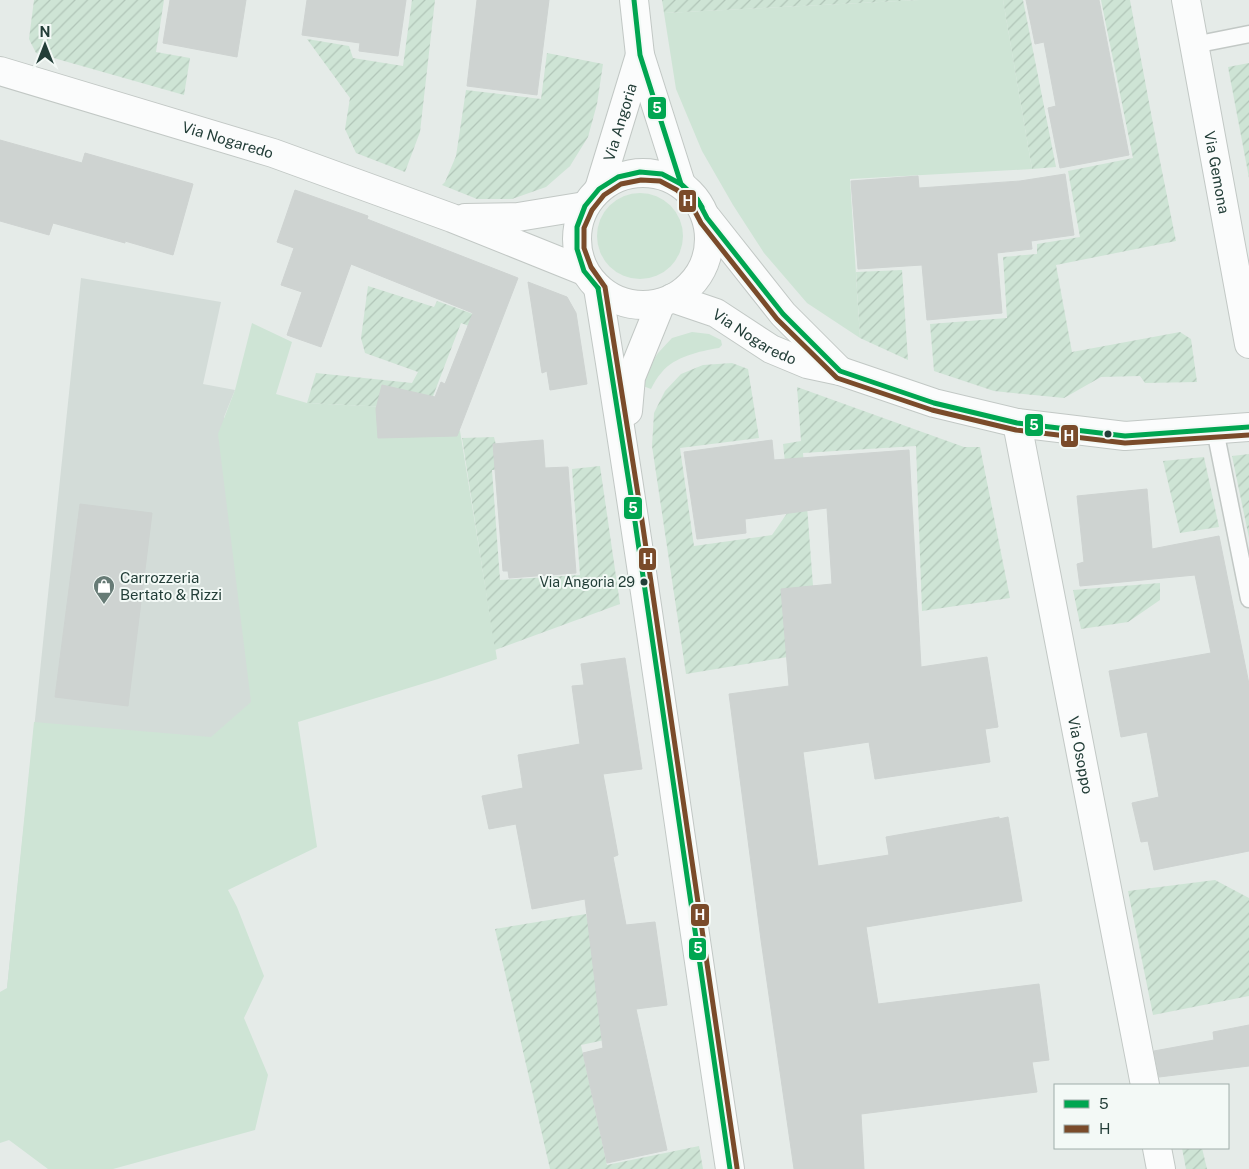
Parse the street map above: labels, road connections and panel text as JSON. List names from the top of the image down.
{
  "streets": {
    "street": [
      "Via Angoria",
      "Via Nogaredo",
      "Via Gemona",
      "Via Osoppo"
    ]
  },
  "crossings": [
    ["Via Angoria", "Via Nogaredo"],
    ["Via Nogaredo", "Via Osoppo"]
  ],
  "places": {
    "other": ["Via Angoria 29"],
    "shop": ["Carrozzeria Bertato & Rizzi"]
  },
  "lines": ["transit line 5", "transit line H"],
  "legend": ["5", "H"],
  "north": "top"
}
